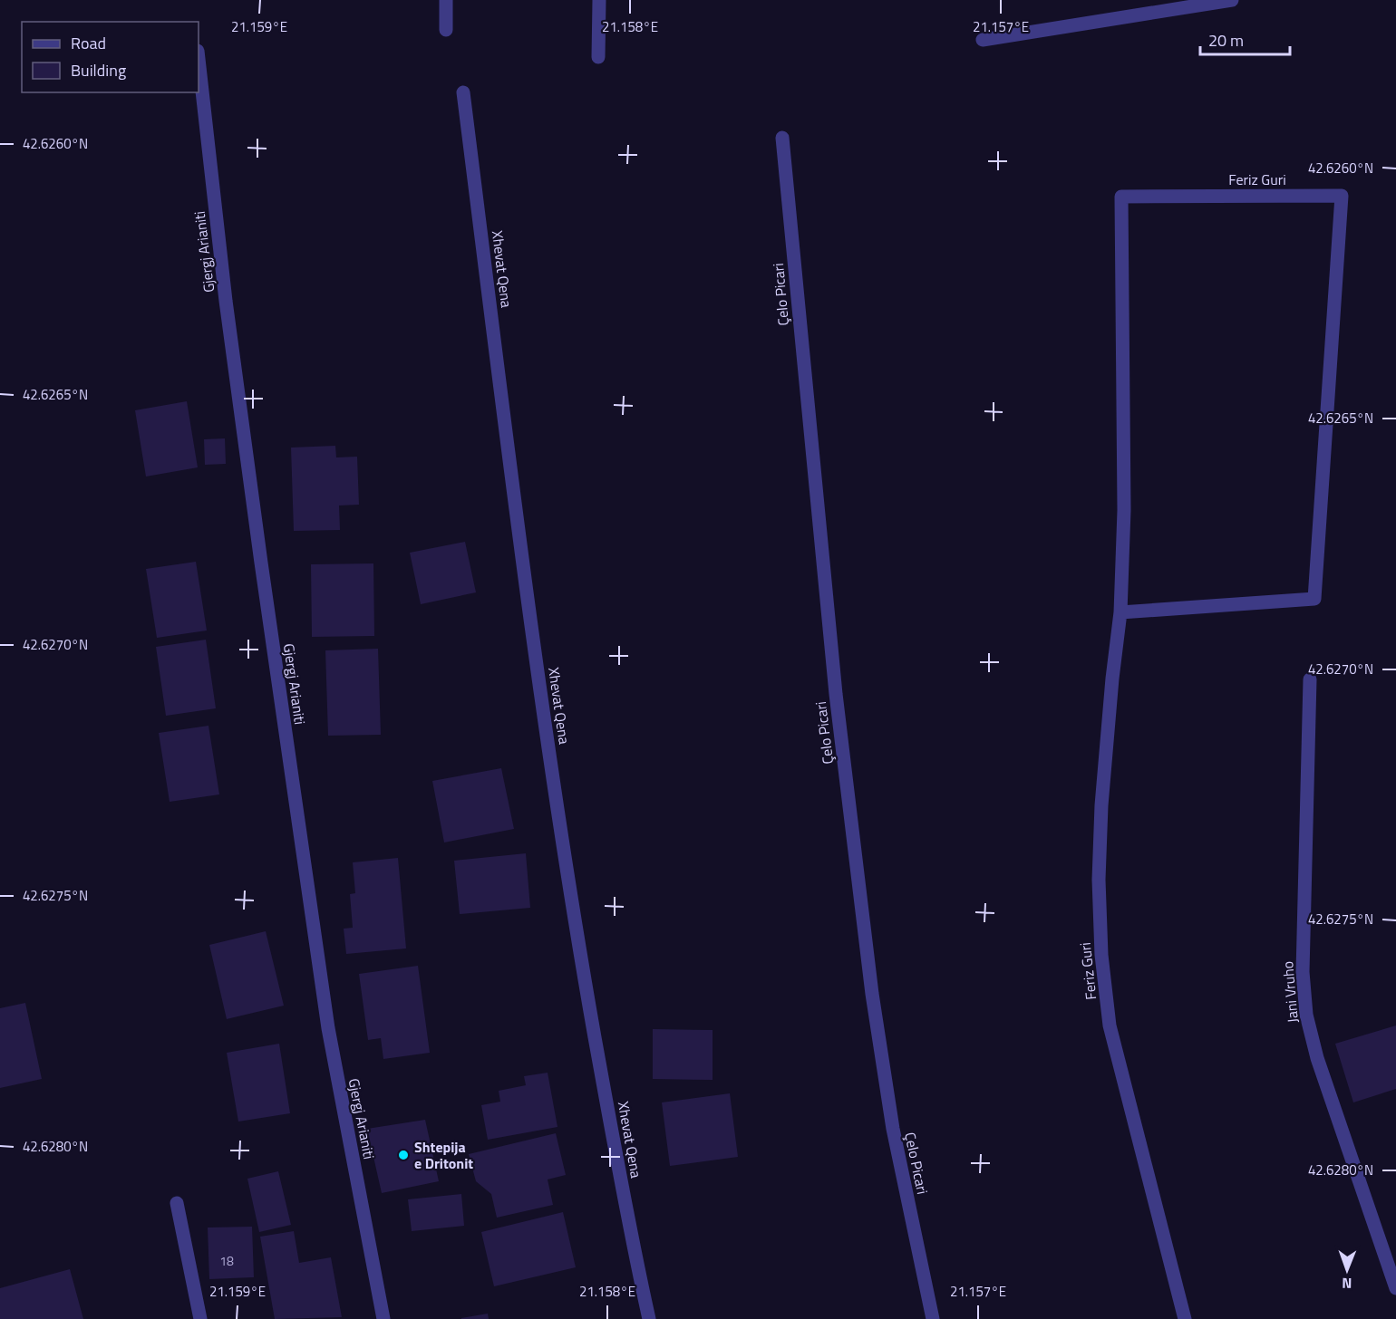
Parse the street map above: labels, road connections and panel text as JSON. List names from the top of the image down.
{
  "streets": {
    "street": [
      "Feriz Guri",
      "Gjergj Arianiti",
      "Xhevat Qena",
      "Çelo Picari",
      "Jani Vruho"
    ]
  },
  "places": ["Shtepija e Dritonit"],
  "house_numbers": ["18"],
  "legend": ["Road", "Building"],
  "scale_bar": "20 m",
  "north": "bottom",
  "coordinates": [
    "21.159°E",
    "21.158°E",
    "21.157°E",
    "42.6260°N",
    "42.6265°N",
    "42.6270°N",
    "42.6275°N",
    "42.6280°N"
  ]
}
